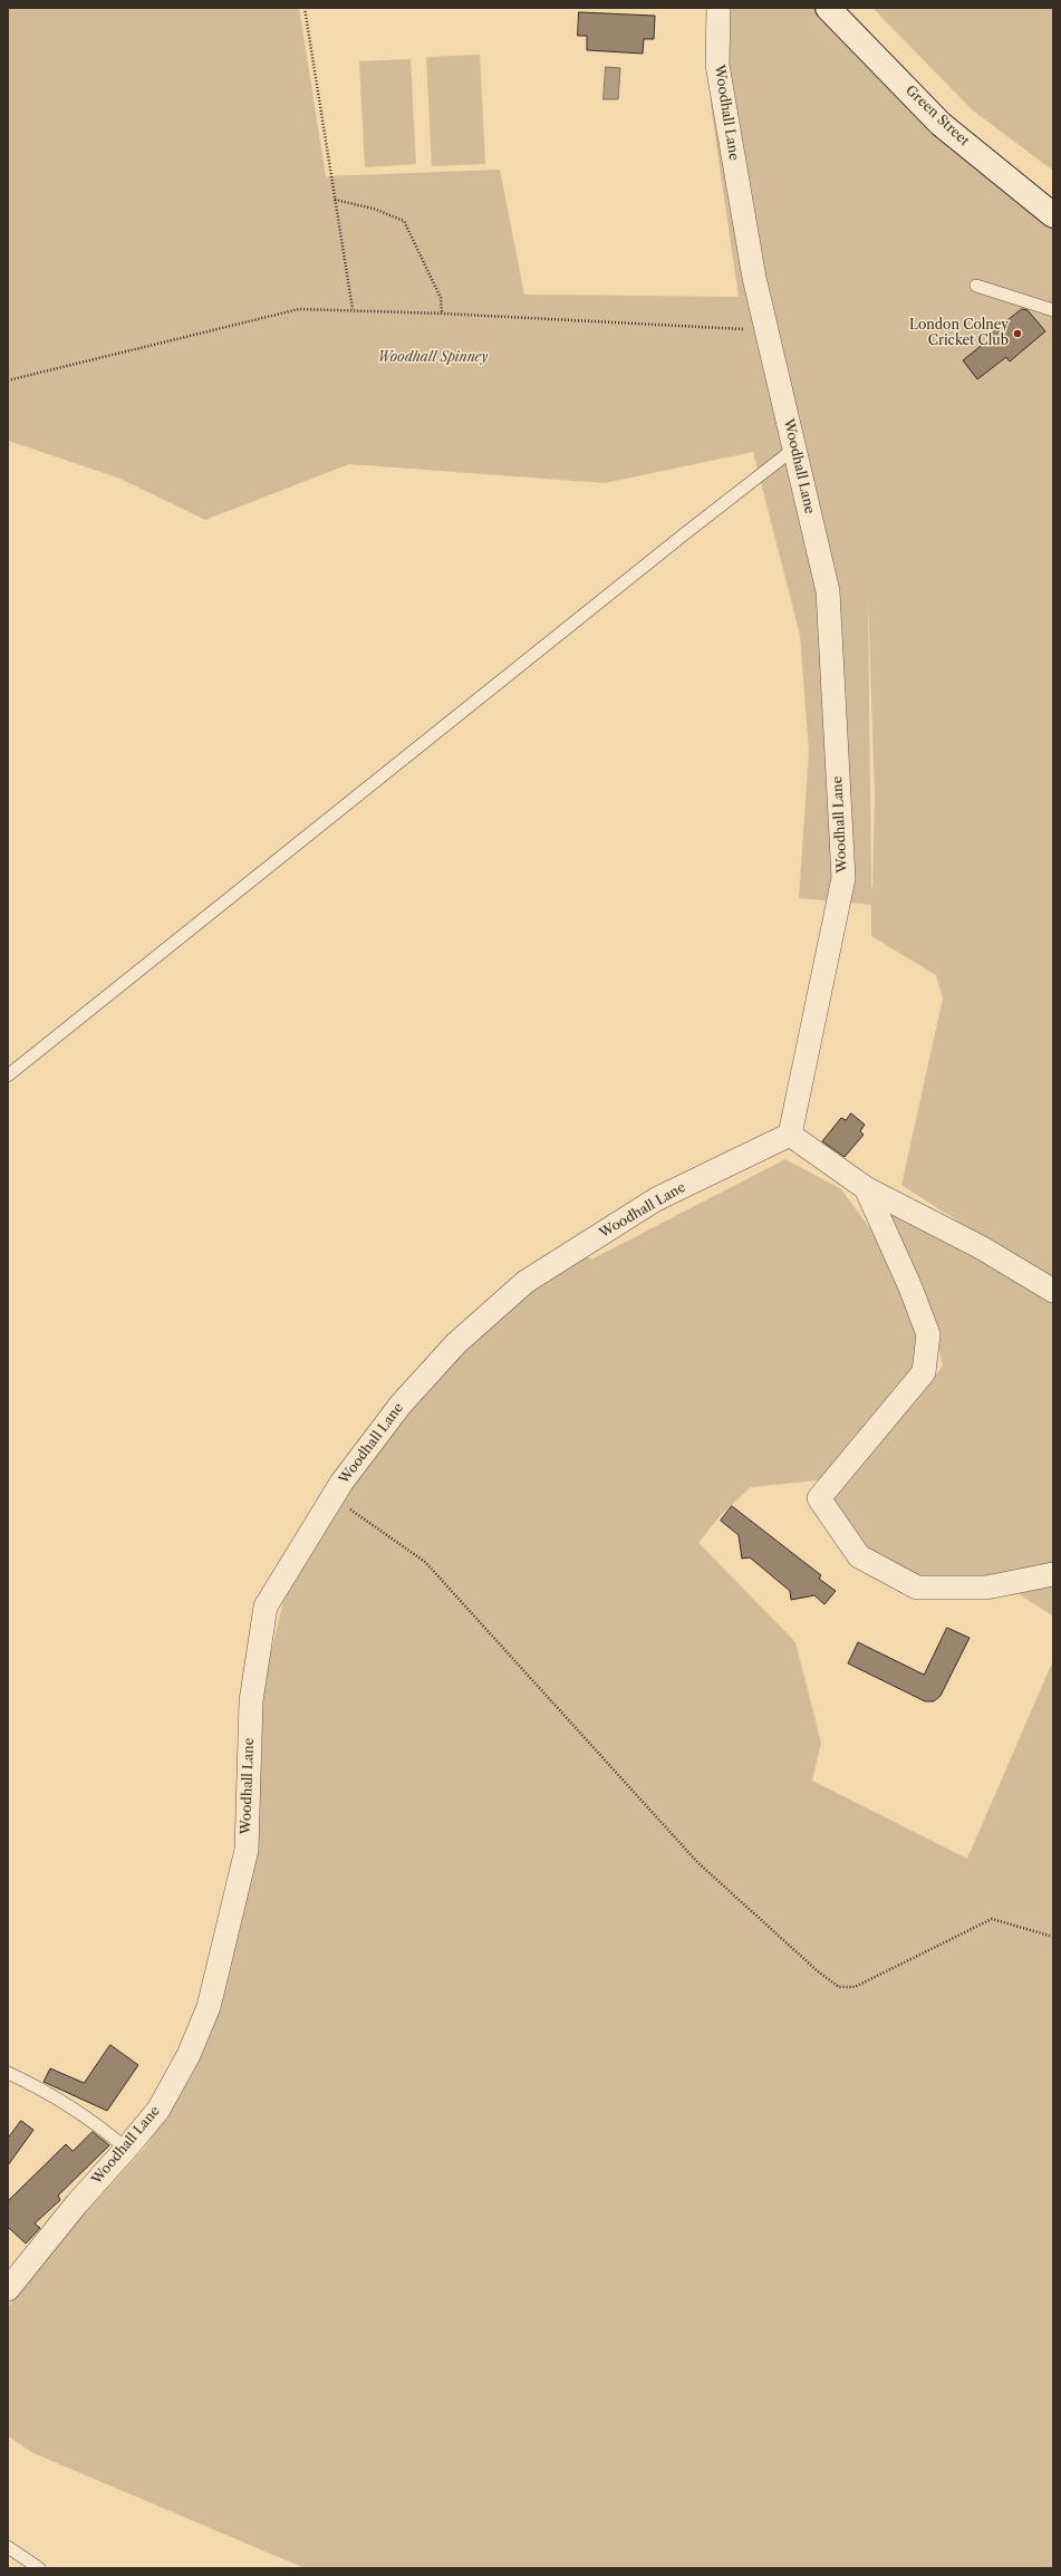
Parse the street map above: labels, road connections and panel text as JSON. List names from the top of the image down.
{
  "streets": {
    "main road": ["Green Street"],
    "street": ["Woodhall Lane"]
  },
  "parks": ["Woodhall Spinney"],
  "places": ["London Colney Cricket Club"]
}
